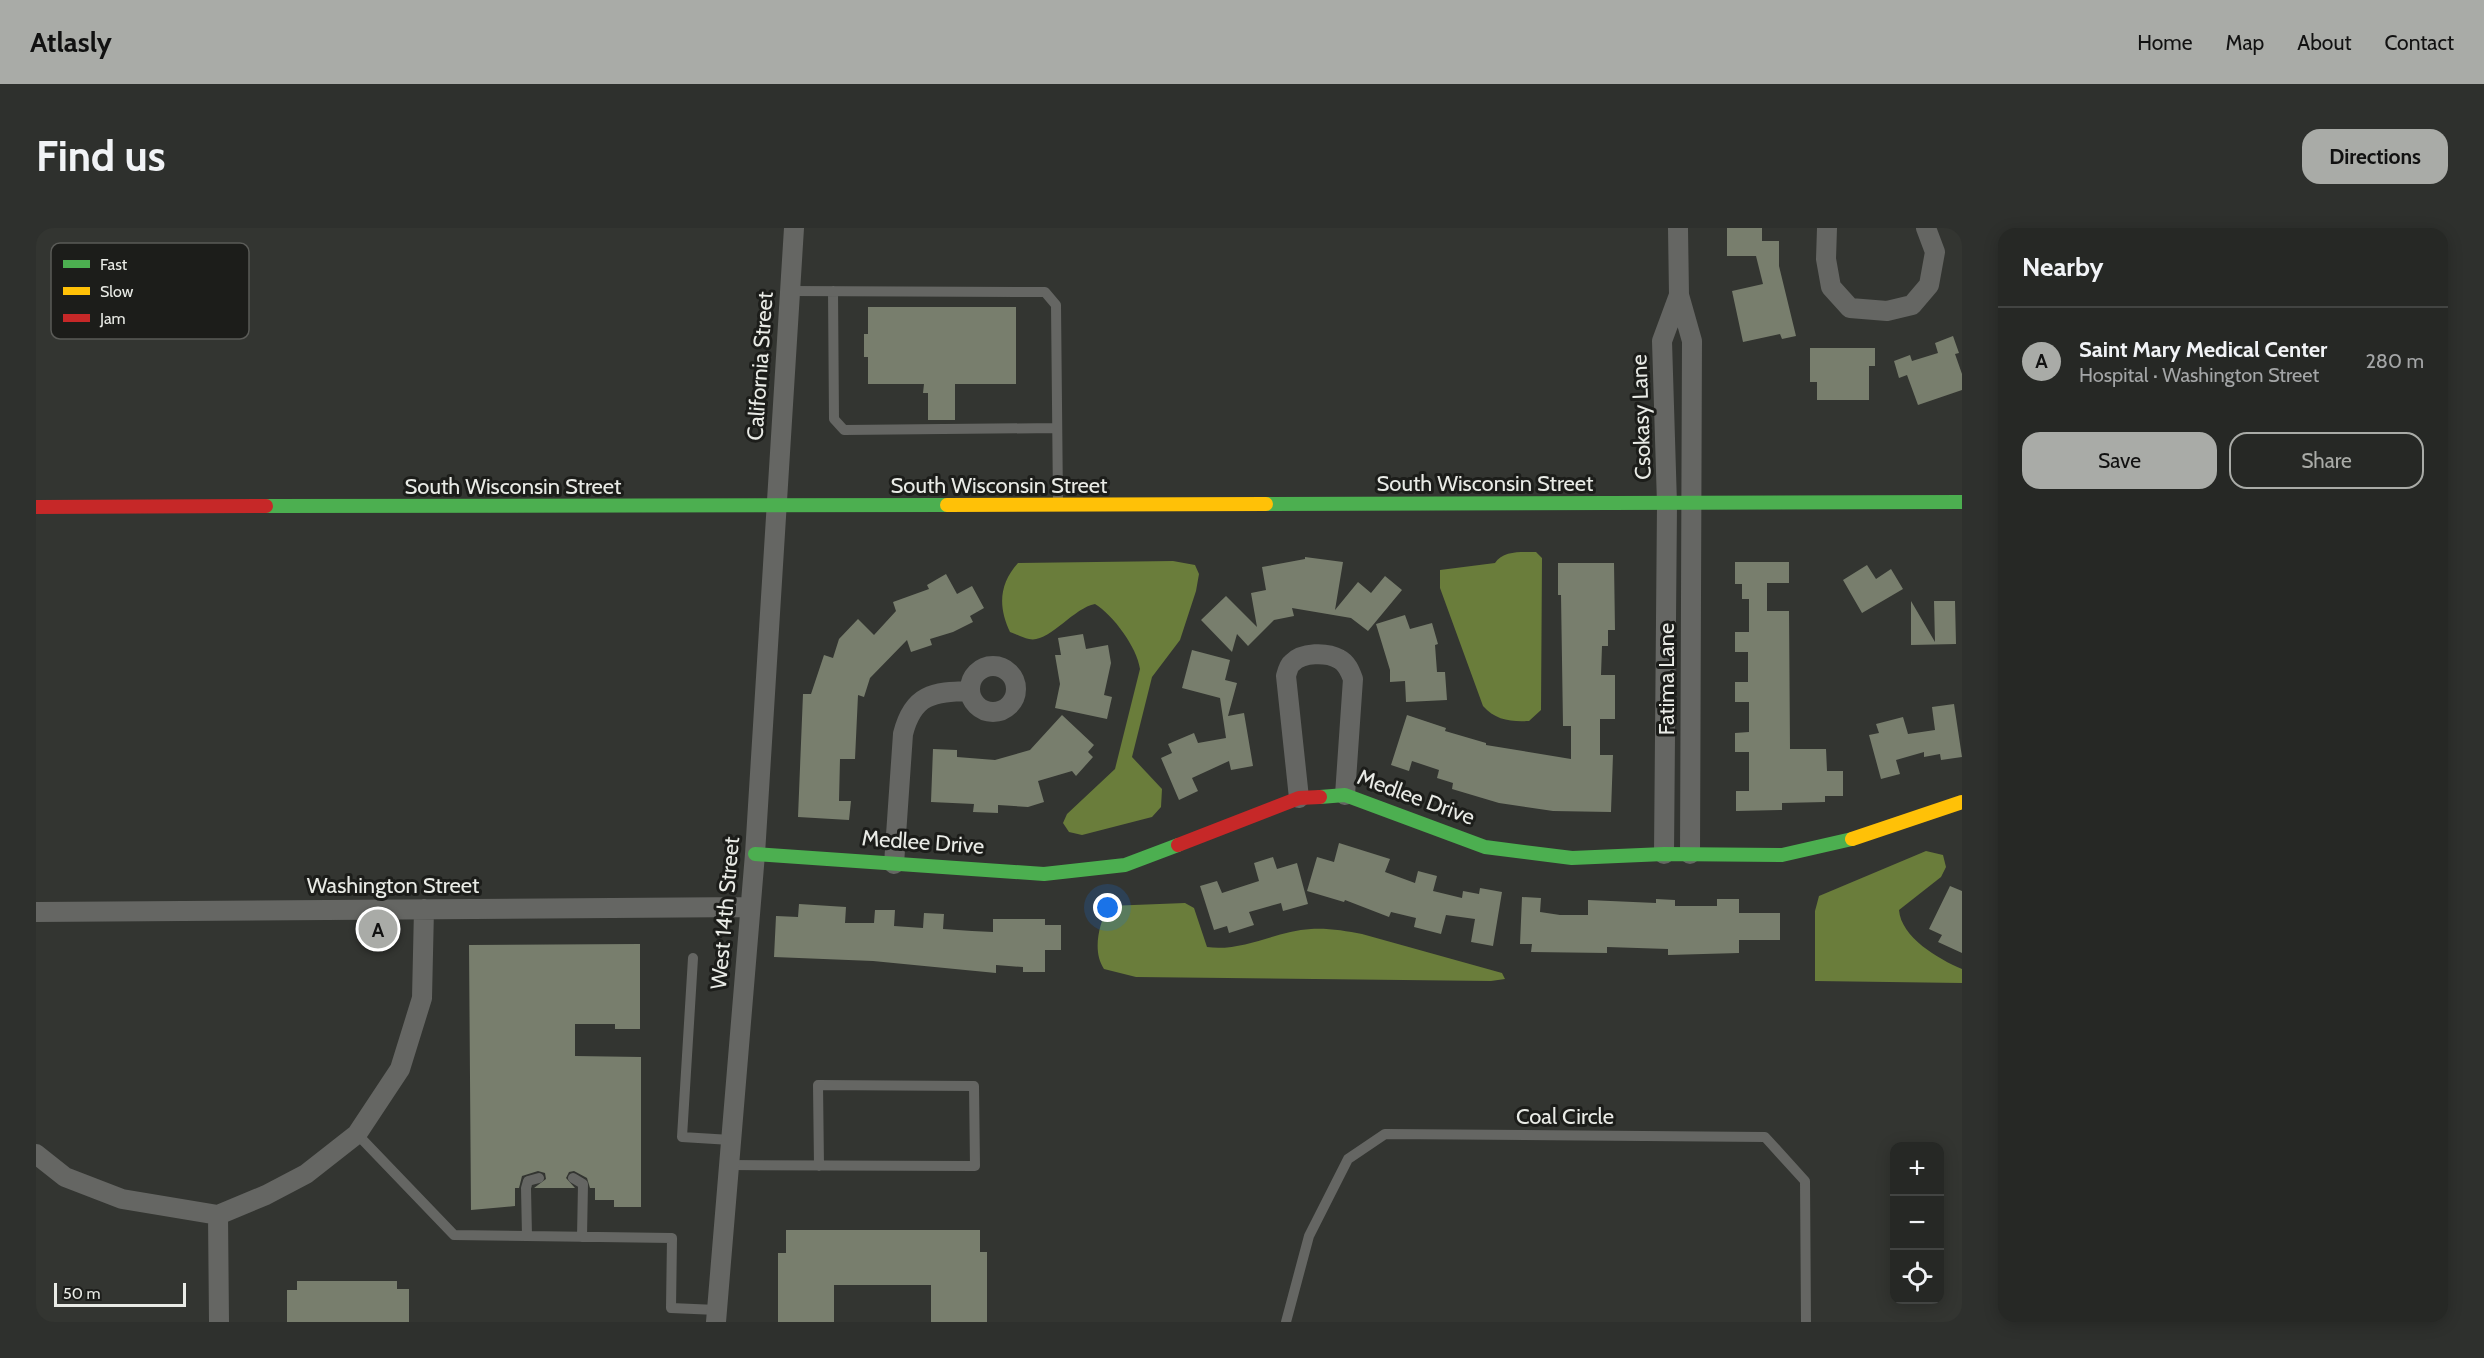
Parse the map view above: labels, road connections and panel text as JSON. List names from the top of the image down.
{
  "streets": {
    "street": [
      "California Street",
      "Csokasy Lane",
      "South Wisconsin Street",
      "Fatima Lane",
      "Medlee Drive",
      "Washington Street",
      "West 14th Street"
    ],
    "lane": ["Coal Circle"]
  },
  "crossings": [
    ["California Street", "South Wisconsin Street"],
    ["California Street", "West 14th Street"],
    ["Csokasy Lane", "South Wisconsin Street"],
    ["Csokasy Lane", "Fatima Lane"],
    ["South Wisconsin Street", "Fatima Lane"],
    ["South Wisconsin Street", "West 14th Street"],
    ["Fatima Lane", "Medlee Drive"],
    ["Medlee Drive", "West 14th Street"],
    ["Washington Street", "West 14th Street"]
  ],
  "legend": ["Fast", "Slow", "Jam"],
  "scale_bar": "50 m",
  "page": {
    "header": "Atlasly",
    "nav": [
      "Home",
      "Map",
      "About",
      "Contact"
    ],
    "buttons": [
      "Directions",
      ["Save", "Share"]
    ],
    "title": "Find us",
    "heading": "Nearby",
    "list": [
      {
        "mark": "A",
        "name": "Saint Mary Medical Center",
        "note": "Hospital · Washington Street",
        "value": "280 m"
      }
    ],
    "pins": "A",
    "map_buttons": ["+", "−"],
    "scale": "50 m"
  }
}
